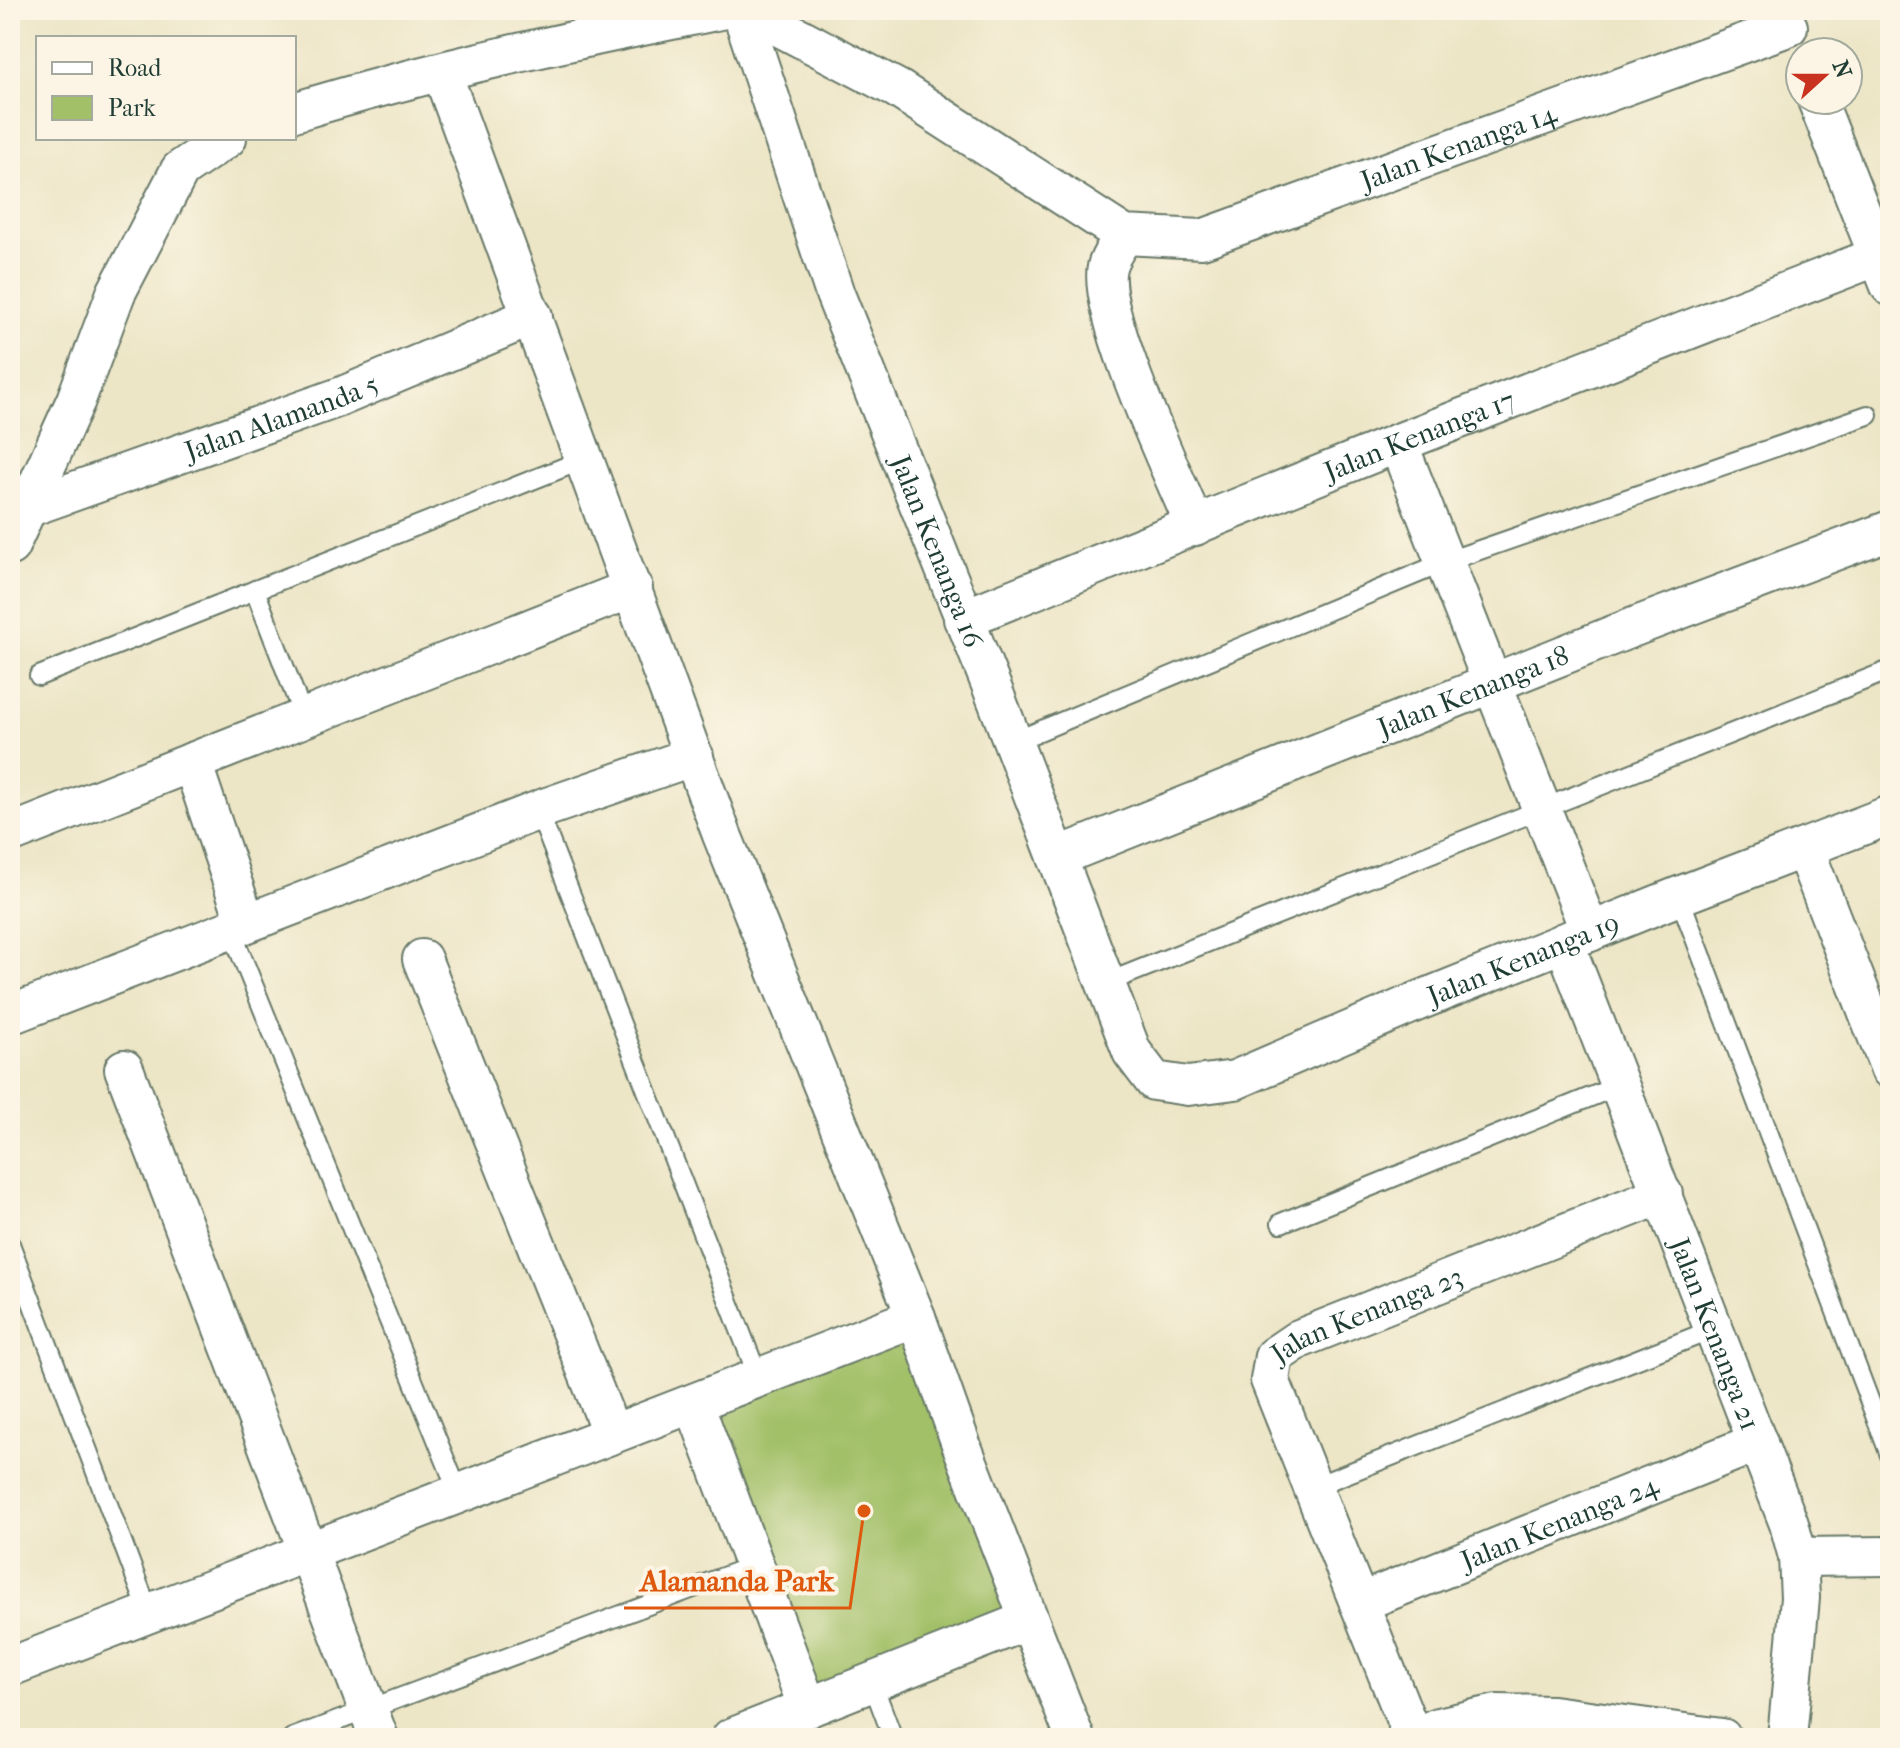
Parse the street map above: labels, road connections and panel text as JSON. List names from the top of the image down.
{
  "streets": {
    "street": [
      "Jalan Kenanga 14",
      "Jalan Alamanda 5",
      "Jalan Kenanga 17",
      "Jalan Kenanga 16",
      "Jalan Kenanga 18",
      "Jalan Kenanga 19",
      "Jalan Kenanga 23",
      "Jalan Kenanga 21",
      "Jalan Kenanga 24"
    ]
  },
  "crossings": [
    ["Jalan Kenanga 17", "Jalan Kenanga 16"],
    ["Jalan Kenanga 17", "Jalan Kenanga 21"],
    ["Jalan Kenanga 16", "Jalan Kenanga 18"],
    ["Jalan Kenanga 16", "Jalan Kenanga 19"],
    ["Jalan Kenanga 18", "Jalan Kenanga 21"],
    ["Jalan Kenanga 19", "Jalan Kenanga 21"],
    ["Jalan Kenanga 23", "Jalan Kenanga 21"],
    ["Jalan Kenanga 23", "Jalan Kenanga 24"],
    ["Jalan Kenanga 21", "Jalan Kenanga 24"]
  ],
  "places": ["Alamanda Park"],
  "legend": ["Road", "Park"],
  "north": "right"
}
